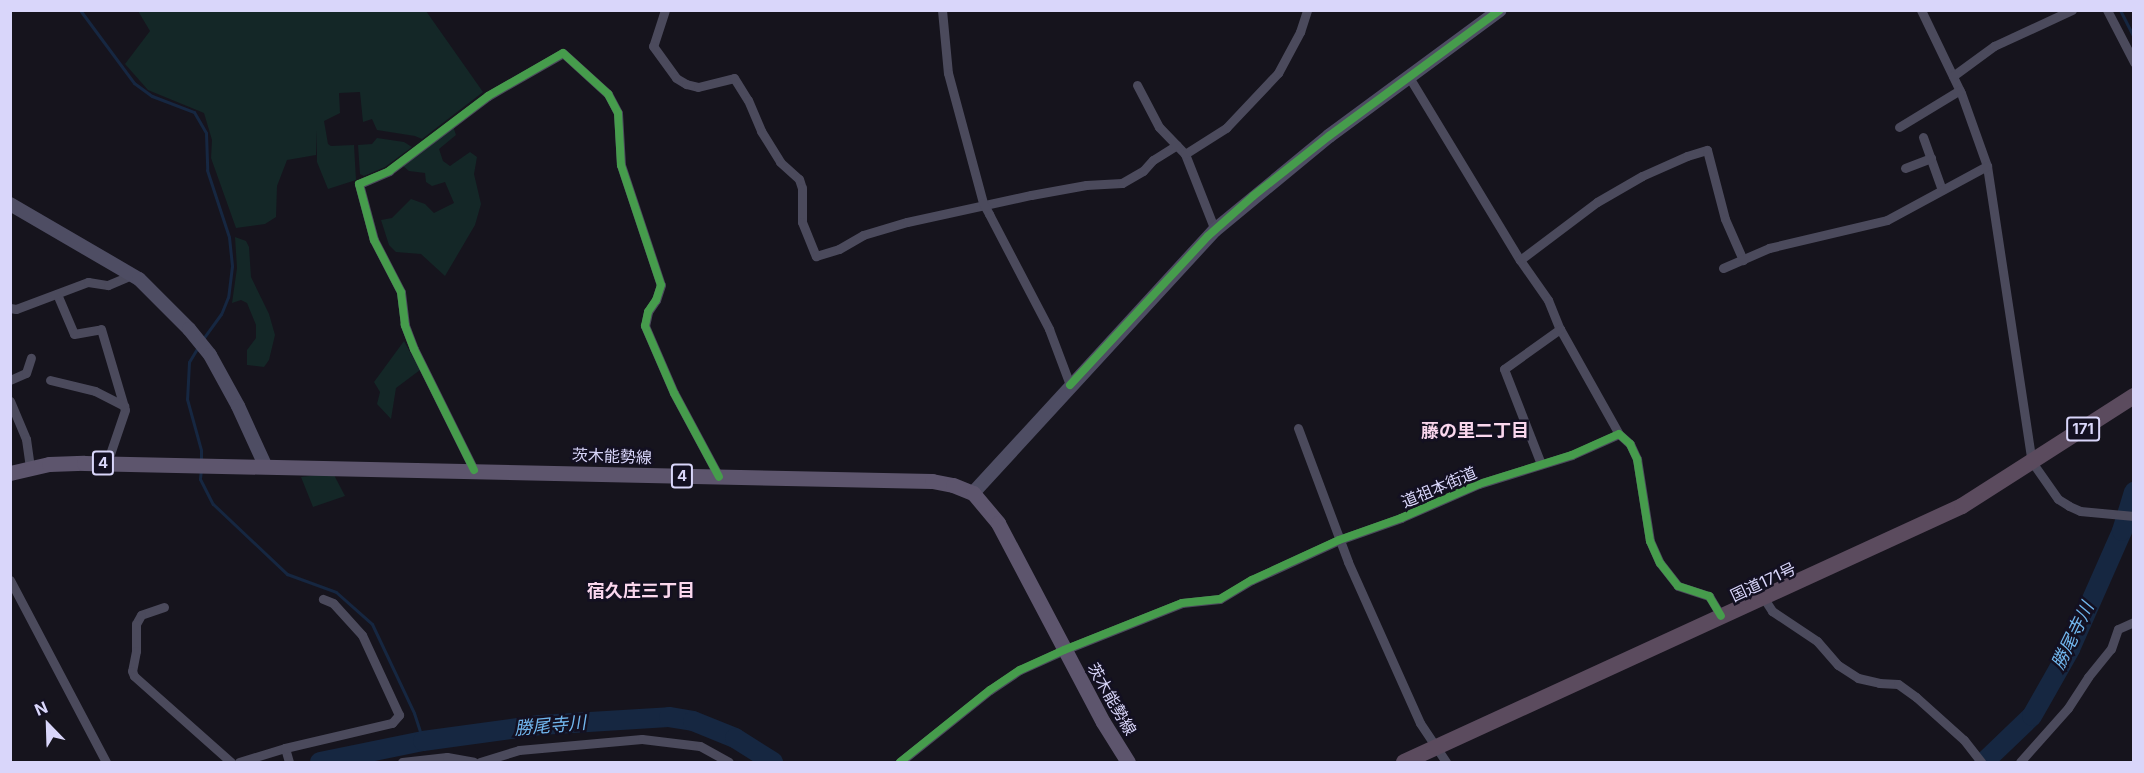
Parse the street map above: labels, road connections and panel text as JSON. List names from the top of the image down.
{
  "streets": {
    "highway": ["171", "国道171号"],
    "main road": ["茨木能勢線", "4"],
    "street": ["道祖本街道"]
  },
  "crossings": [
    ["茨木能勢線", "道祖本街道"]
  ],
  "districts": ["藤の里二丁目", "宿久庄三丁目"],
  "water": ["勝尾寺川"],
  "north": "top left"
}
